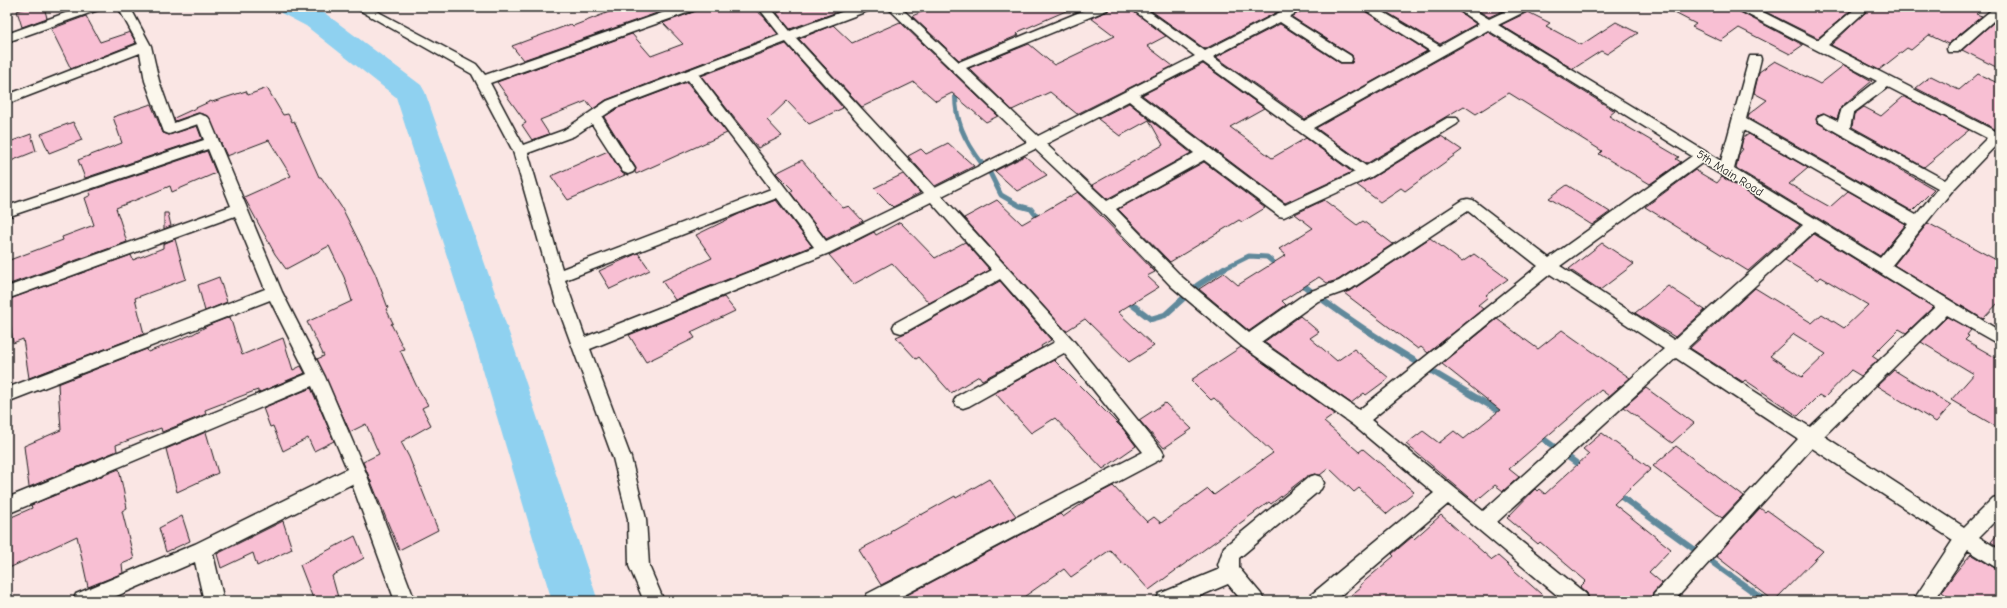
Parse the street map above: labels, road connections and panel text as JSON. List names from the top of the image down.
{
  "streets": {
    "street": ["5th Main Road"]
  }
}
